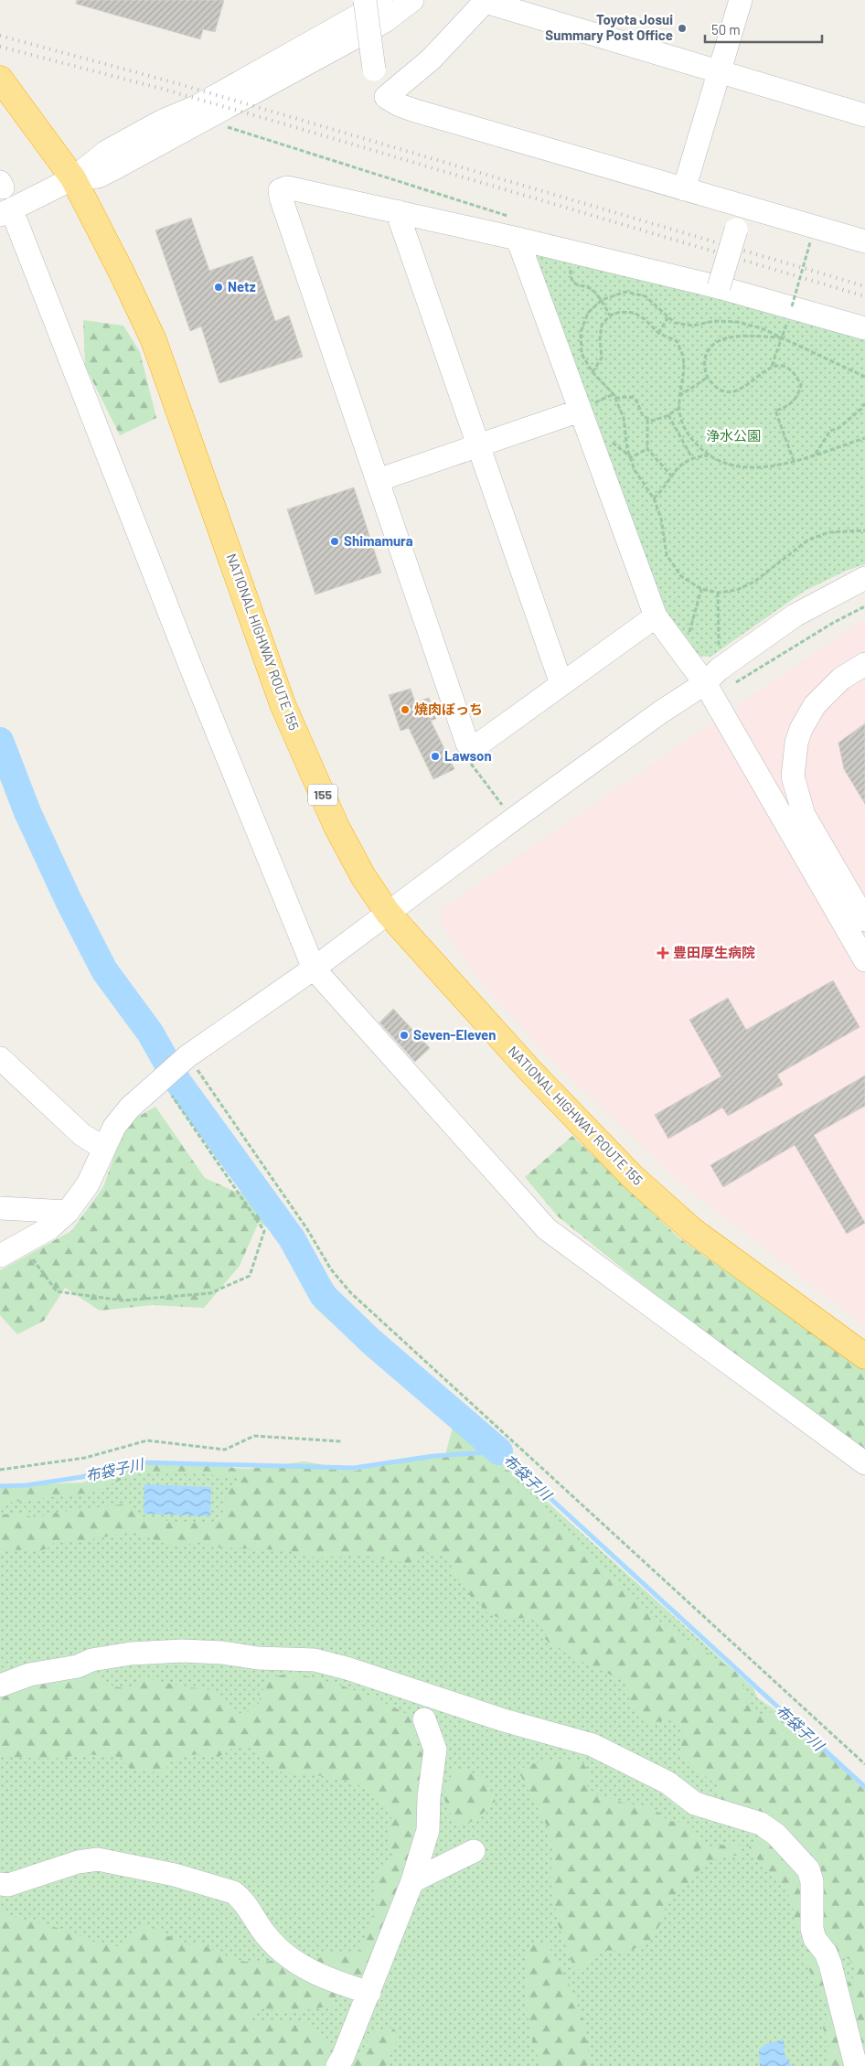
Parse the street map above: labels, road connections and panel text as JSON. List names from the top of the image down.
{
  "streets": {
    "highway": ["NATIONAL HIGHWAY ROUTE 155", "155"]
  },
  "water": ["布袋子川"],
  "parks": ["浄水公園"],
  "places": {
    "other": [
      "Toyota Josui Summary Post Office",
      "Netz",
      "Shimamura",
      "焼肉ぼっち",
      "Lawson",
      "Seven-Eleven"
    ],
    "health": ["豊田厚生病院"]
  },
  "scale_bar": "50 m"
}
